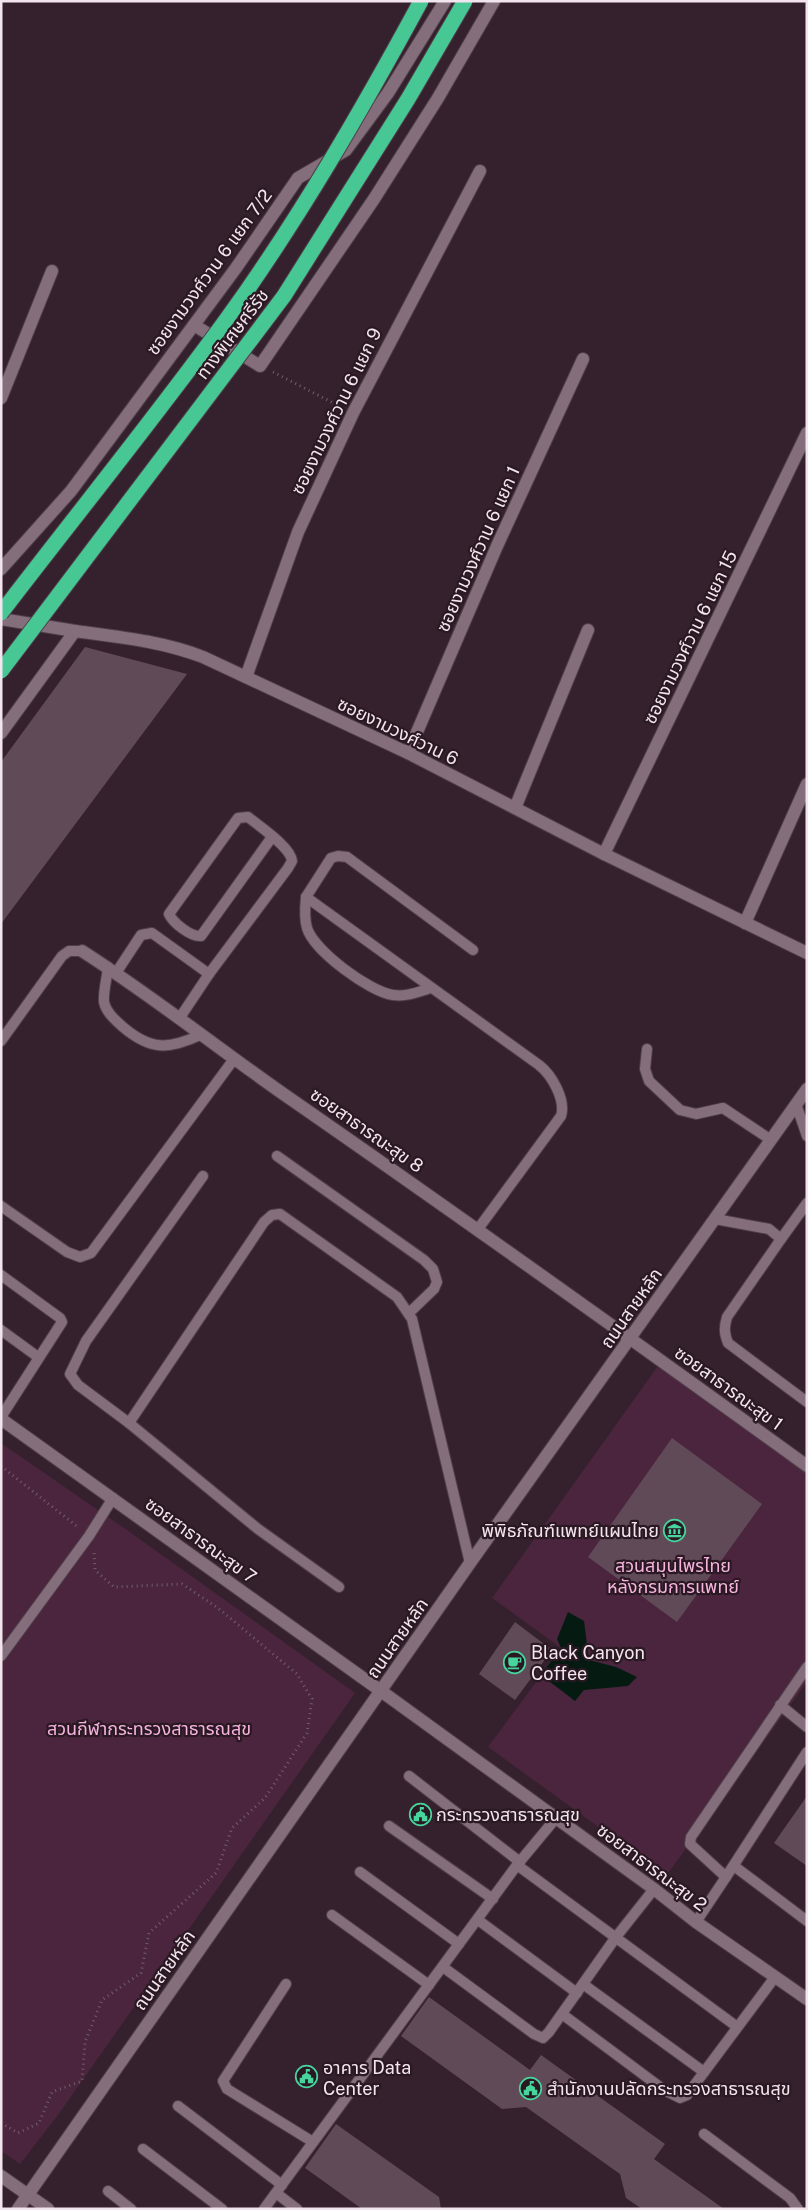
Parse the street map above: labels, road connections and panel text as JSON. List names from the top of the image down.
{
  "streets": {
    "highway": ["ทางพิเศษศรีรัช"],
    "street": [
      "ซอยงามวงศ์วาน 6 แยก 7/2",
      "ซอยงามวงศ์วาน 6 แยก 9",
      "ซอยงามวงศ์วาน 6 แยก 1",
      "ซอยงามวงศ์วาน 6 แยก 15",
      "ซอยงามวงศ์วาน 6",
      "ซอยสาธารณะสุข 8",
      "ถนนสายหลัก",
      "ซอยสาธารณะสุข 1",
      "ซอยสาธารณะสุข 7",
      "ซอยสาธารณะสุข 2"
    ]
  },
  "crossings": [
    ["ซอยงามวงศ์วาน 6 แยก 9", "ซอยงามวงศ์วาน 6"],
    ["ซอยงามวงศ์วาน 6 แยก 1", "ซอยงามวงศ์วาน 6"],
    ["ซอยงามวงศ์วาน 6 แยก 15", "ซอยงามวงศ์วาน 6"],
    ["ซอยสาธารณะสุข 8", "ถนนสายหลัก"],
    ["ซอยสาธารณะสุข 8", "ซอยสาธารณะสุข 1"],
    ["ถนนสายหลัก", "ซอยสาธารณะสุข 1"],
    ["ถนนสายหลัก", "ซอยสาธารณะสุข 7"],
    ["ถนนสายหลัก", "ซอยสาธารณะสุข 2"],
    ["ซอยสาธารณะสุข 7", "ซอยสาธารณะสุข 2"]
  ],
  "parks": ["สวนสมุนไพรไทย หลังกรมการแพทย์", "สวนกีฬากระทรวงสาธารณสุข"],
  "places": {
    "museum": ["พิพิธภัณฑ์แพทย์แผนไทย"],
    "cafe": ["Black Canyon Coffee"],
    "public building": ["กระทรวงสาธารณสุข", "อาคาร Data Center", "สำนักงานปลัดกระทรวงสาธารณสุข"]
  }
}
